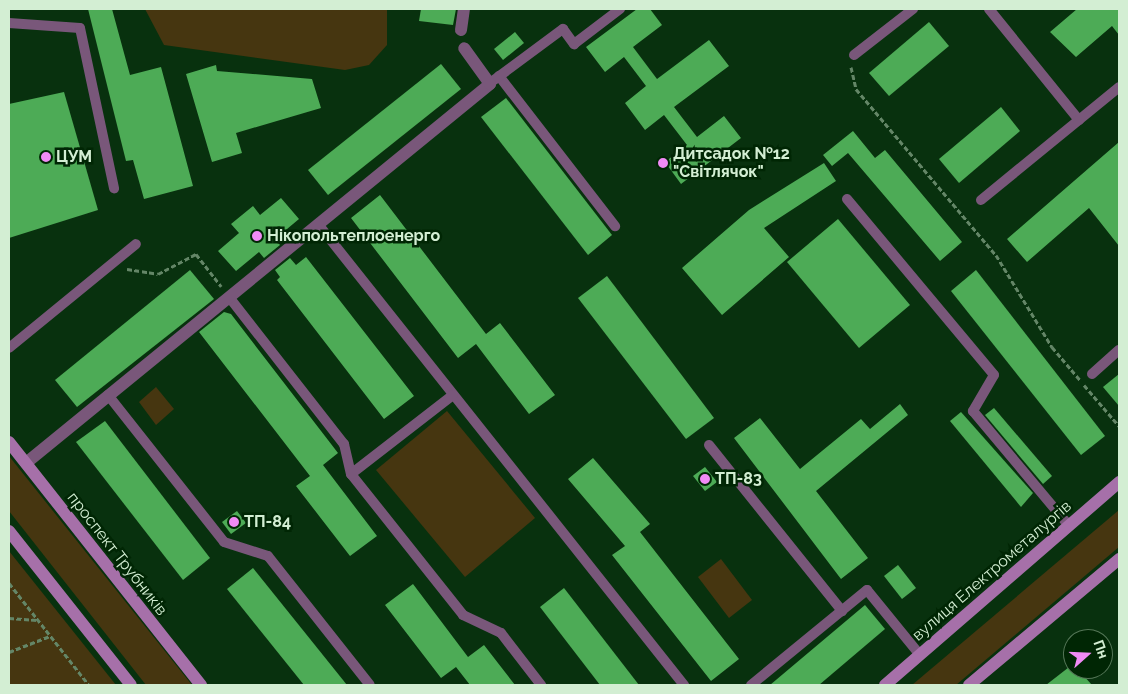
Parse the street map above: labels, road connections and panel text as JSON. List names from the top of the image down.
{
  "streets": {
    "main road": ["проспект Трубників", "вулиця Електрометалургів"]
  },
  "places": [
    "ЦУМ",
    "Дитсадок №12 \"Світлячок\"",
    "Нікопольтеплоенерго",
    "ТП-83",
    "ТП-84"
  ],
  "north": "right"
}
